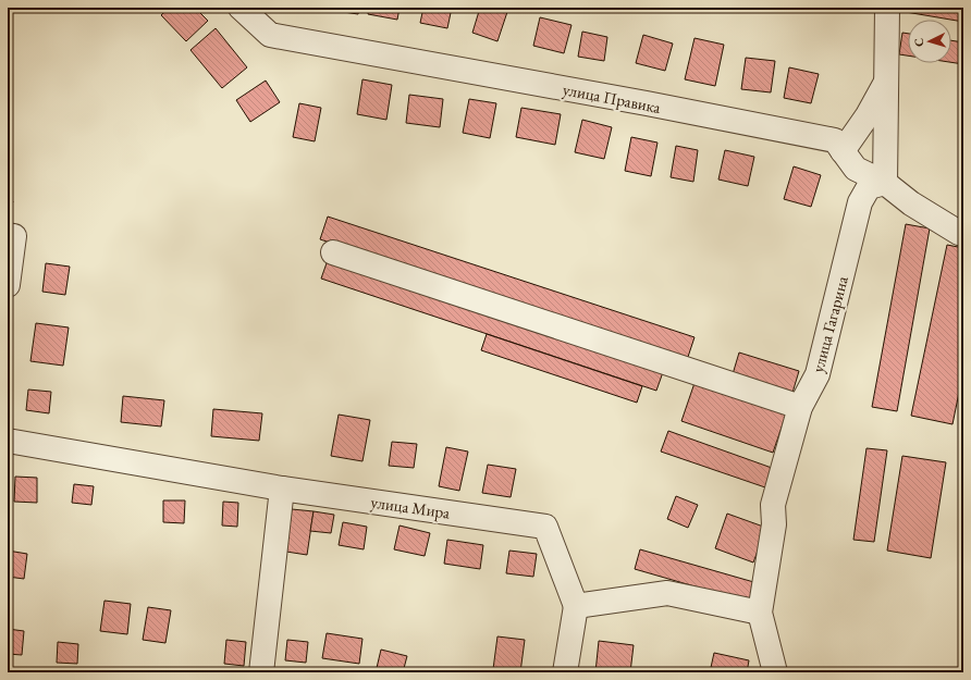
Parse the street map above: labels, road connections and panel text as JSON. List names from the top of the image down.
{
  "streets": {
    "street": ["улица Правика", "улица Гагарина", "улица Мира"]
  },
  "crossings": [
    ["улица Правика", "улица Гагарина"]
  ],
  "north": "left"
}
